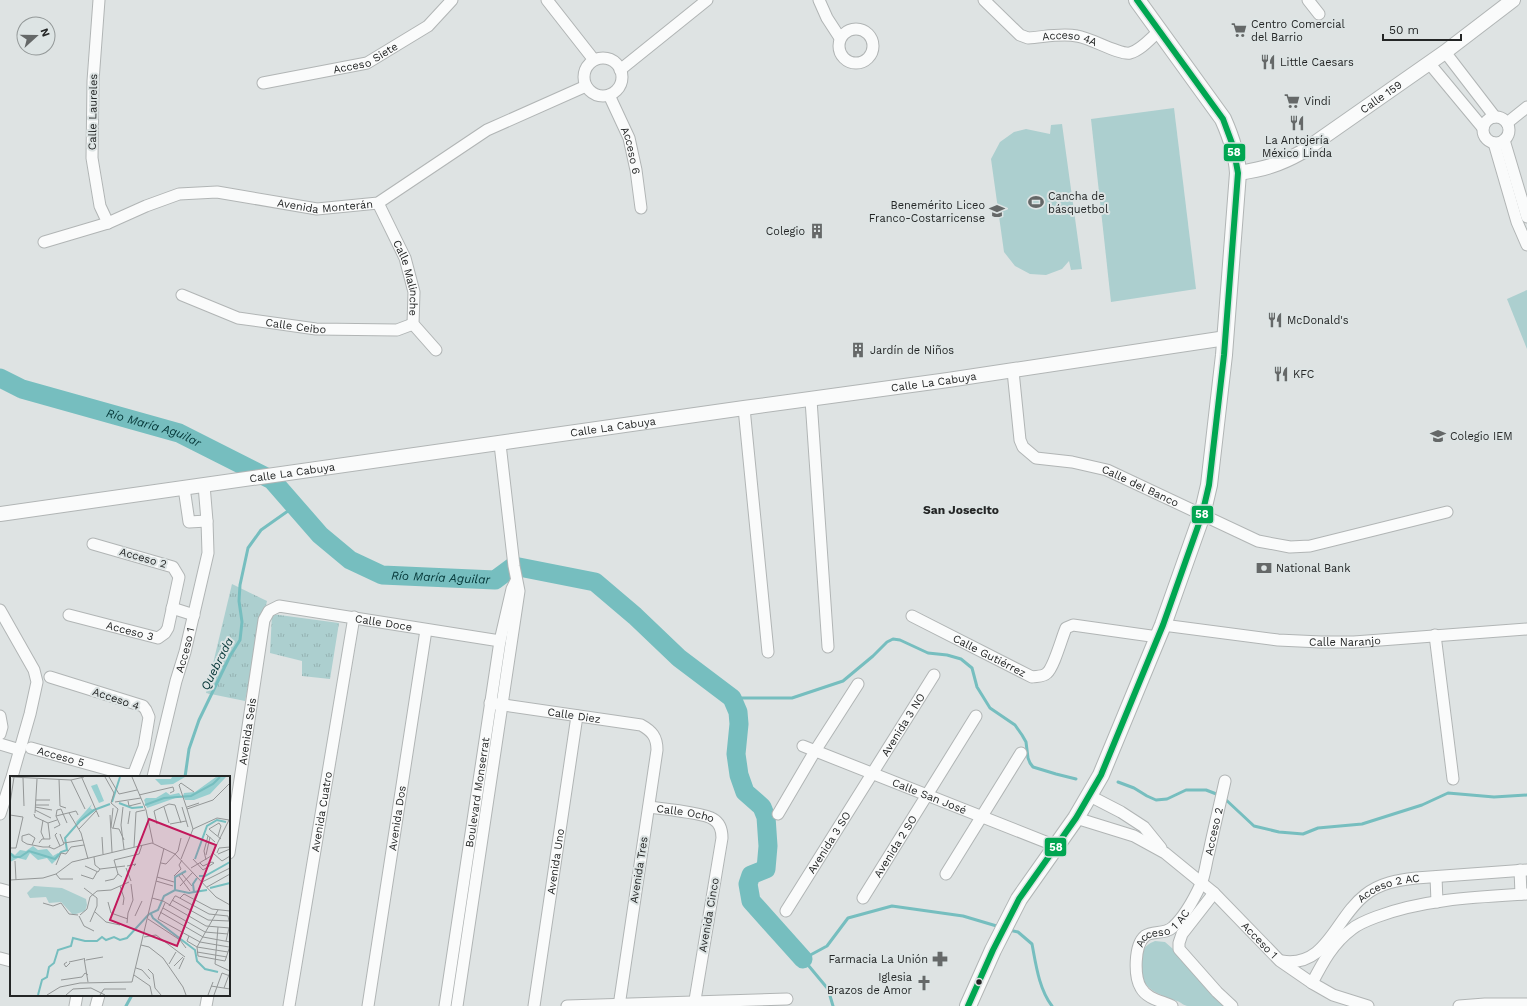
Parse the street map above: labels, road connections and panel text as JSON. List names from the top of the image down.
{
  "streets": {
    "street": [
      "Acceso 4A",
      "Acceso Siete",
      "Calle 159",
      "Calle Laureles",
      "Acceso 6",
      "Avenida Monterán",
      "Calle Malinche",
      "Calle Ceibo",
      "Calle La Cabuya",
      "Calle del Banco",
      "Acceso 2",
      "Calle Doce",
      "Acceso 3",
      "Calle Naranjo",
      "Acceso 1",
      "Calle Gutiérrez",
      "Acceso 4",
      "Calle Diez",
      "Avenida 3 NO",
      "Avenida Seis",
      "Acceso 5",
      "Boulevard Monserrat",
      "Calle San José",
      "Avenida Cuatro",
      "Calle Ocho",
      "Avenida Dos",
      "Avenida 3 SO",
      "Avenida 2 SO",
      "Avenida Uno",
      "Avenida Tres",
      "Acceso 2 AC",
      "Avenida Cinco",
      "Acceso 1 AC"
    ]
  },
  "crossings": [
    ["Calle Laureles", "Avenida Monterán"],
    ["Acceso 6", "Avenida Monterán"],
    ["Avenida Monterán", "Calle Malinche"],
    ["Calle Malinche", "Calle Ceibo"],
    ["Calle La Cabuya", "Calle del Banco"],
    ["Calle La Cabuya", "Acceso 1"],
    ["Calle La Cabuya", "Boulevard Monserrat"],
    ["Acceso 2", "Acceso 3"],
    ["Acceso 2", "Acceso 1"],
    ["Acceso 2", "Acceso 1 AC"],
    ["Calle Doce", "Avenida Seis"],
    ["Calle Doce", "Boulevard Monserrat"],
    ["Calle Doce", "Avenida Cuatro"],
    ["Calle Doce", "Avenida Dos"],
    ["Calle Naranjo", "Calle Gutiérrez"],
    ["Acceso 1", "Acceso 2 AC"],
    ["Acceso 1", "Acceso 1 AC"],
    ["Acceso 4", "Acceso 5"],
    ["Calle Diez", "Boulevard Monserrat"],
    ["Calle Diez", "Avenida Uno"],
    ["Calle Diez", "Avenida Tres"],
    ["Avenida 3 NO", "Calle San José"],
    ["Avenida 3 NO", "Avenida 3 SO"],
    ["Calle San José", "Avenida 3 SO"],
    ["Calle San José", "Avenida 2 SO"],
    ["Calle Ocho", "Avenida Tres"],
    ["Calle Ocho", "Avenida Cinco"]
  ],
  "districts": ["San Josecito"],
  "water": ["Río María Aguilar", "Quebrada"],
  "places": {
    "supermarket": ["Centro Comercial del Barrio", "Vindi"],
    "restaurant": [
      "Little Caesars",
      "La Antojería México Linda",
      "McDonald's",
      "KFC"
    ],
    "sports": ["Cancha de básquetbol"],
    "school or university": ["Benemérito Liceo Franco-Costarricense", "Colegio IEM"],
    "building": ["Colegio", "Jardín de Niños"],
    "bank": ["National Bank"],
    "pharmacy": ["Farmacia La Unión"],
    "church": ["Iglesia Brazos de Amor"]
  },
  "lines": ["transit line 58"],
  "scale_bar": "50 m",
  "north": "right"
}
